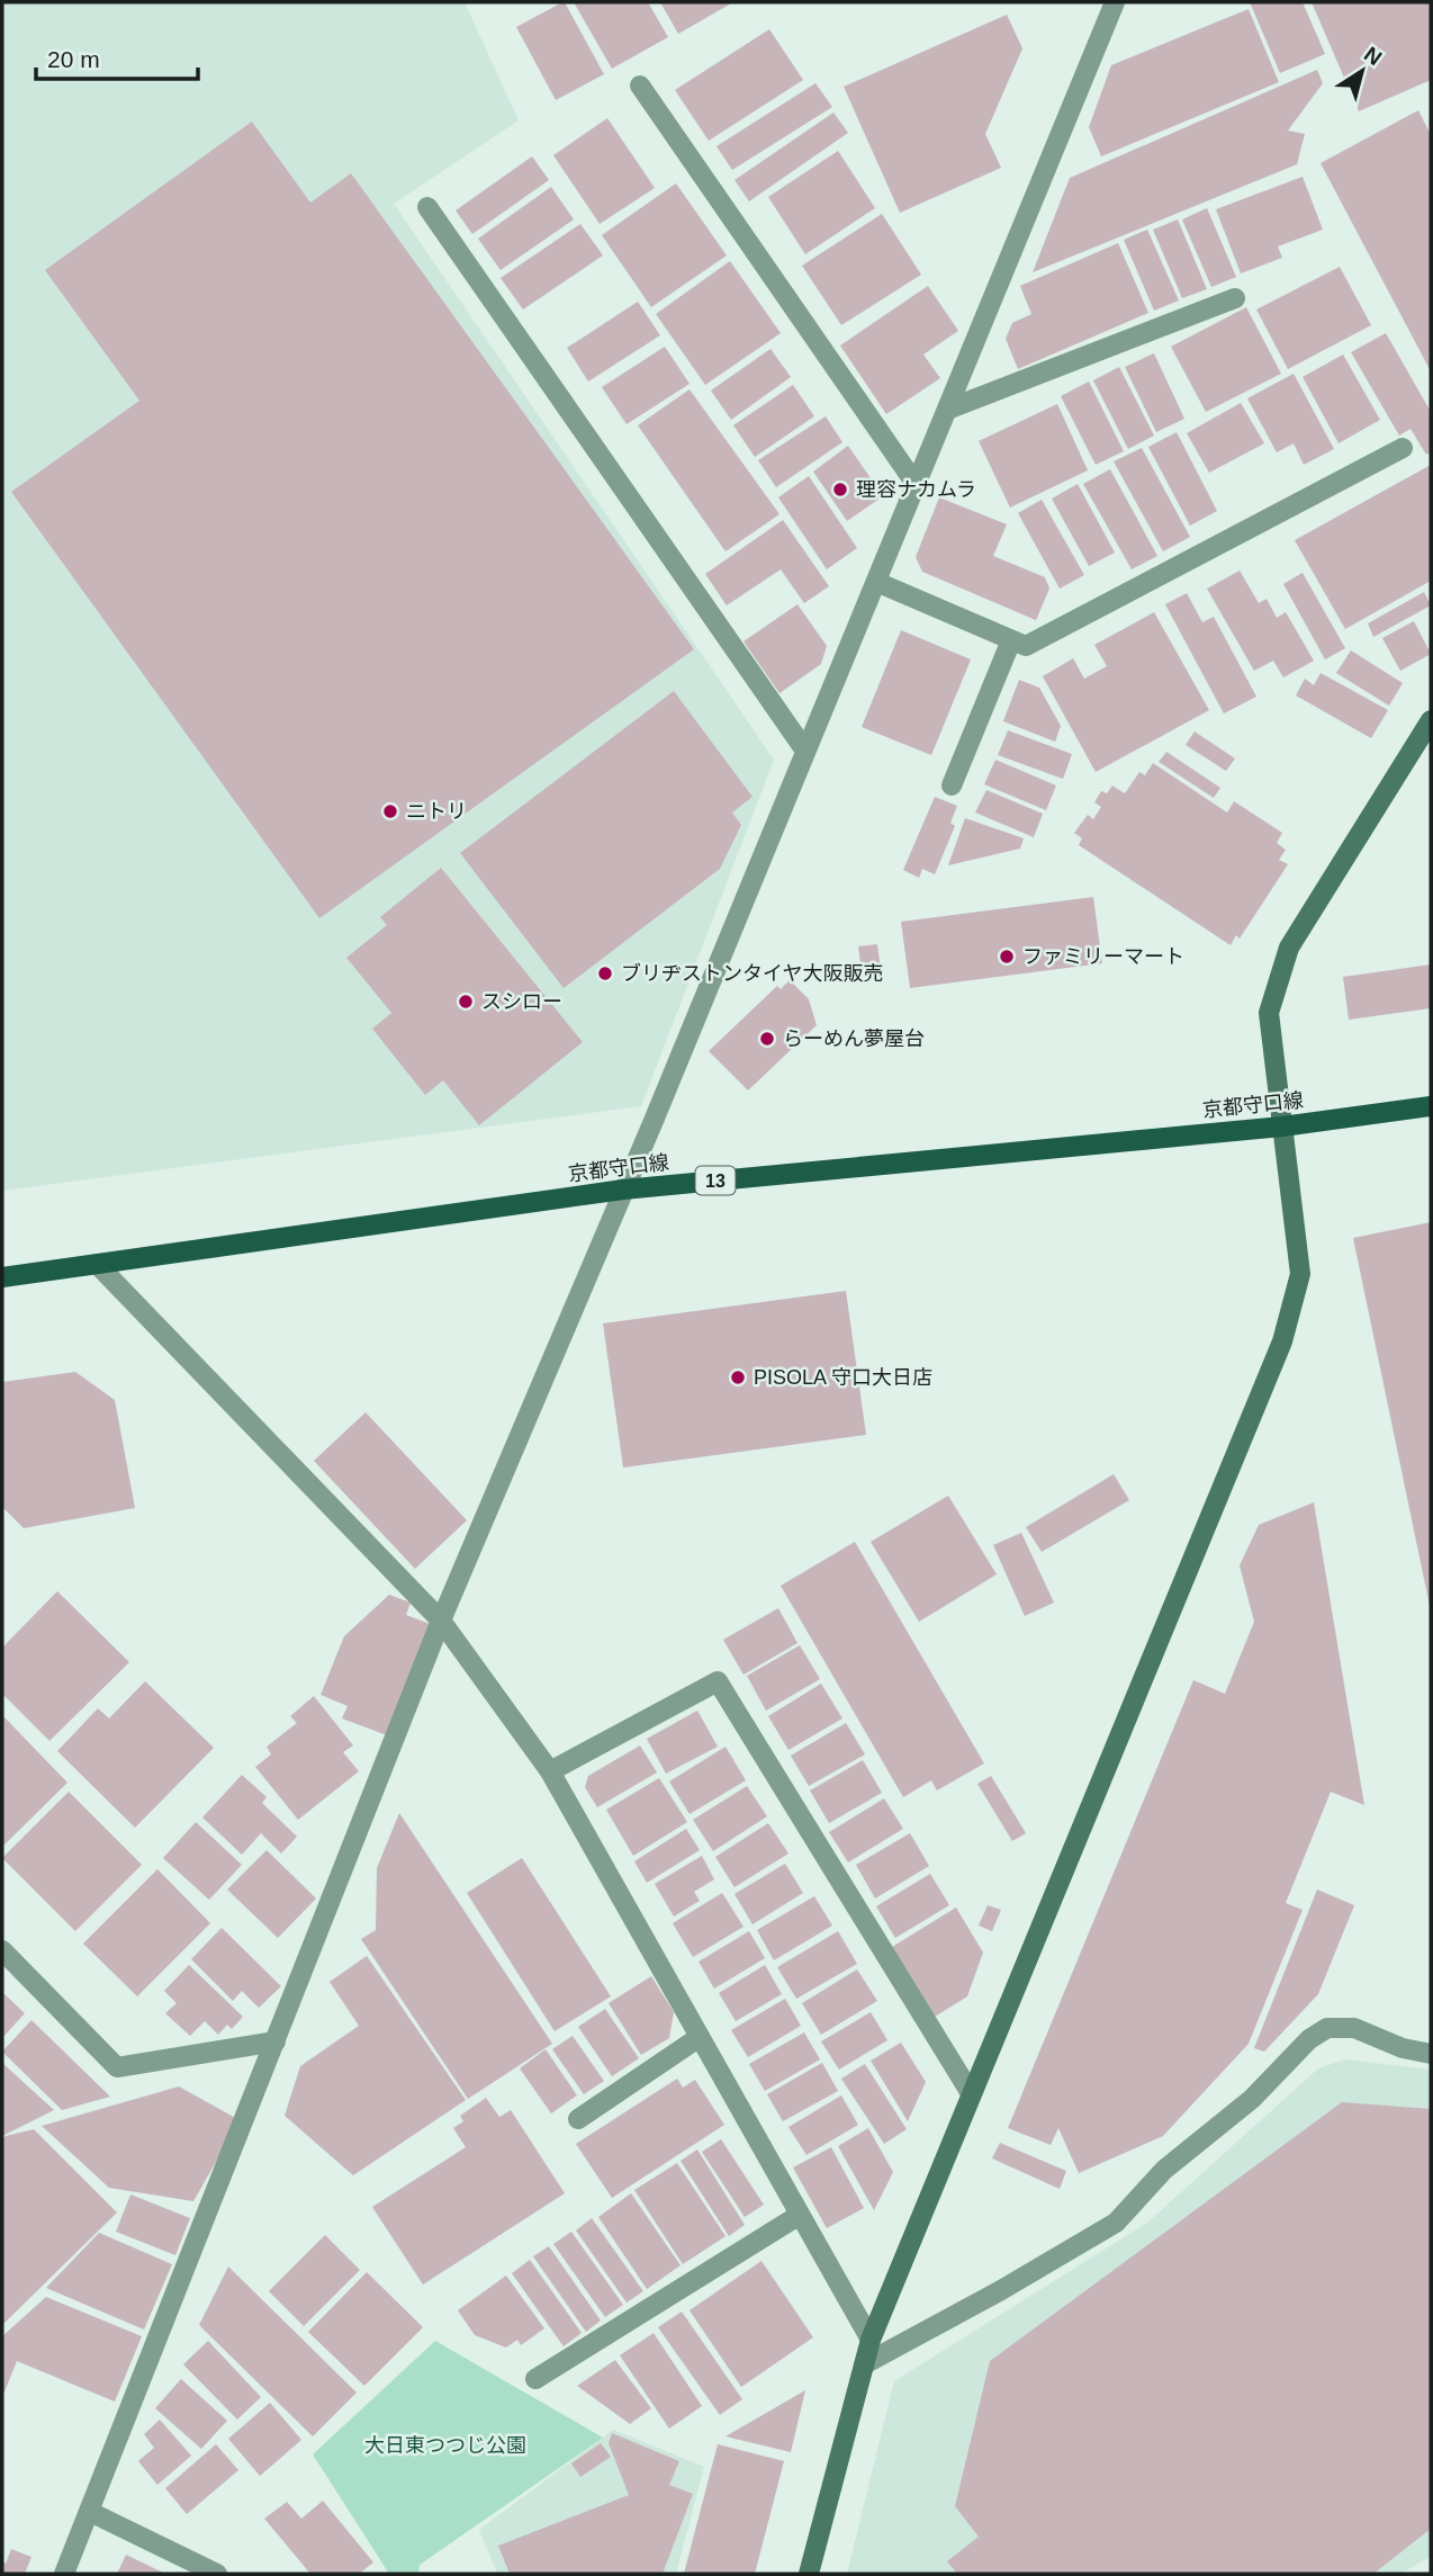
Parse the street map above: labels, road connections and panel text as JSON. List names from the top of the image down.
{
  "streets": {
    "main road": ["京都守口線", "13"]
  },
  "parks": ["大日東つつじ公園"],
  "places": [
    "理容ナカムラ",
    "ニトリ",
    "ファミリーマート",
    "ブリヂストンタイヤ大阪販売",
    "スシロー",
    "らーめん夢屋台",
    "PISOLA 守口大日店"
  ],
  "scale_bar": "20 m",
  "north": "top right"
}
